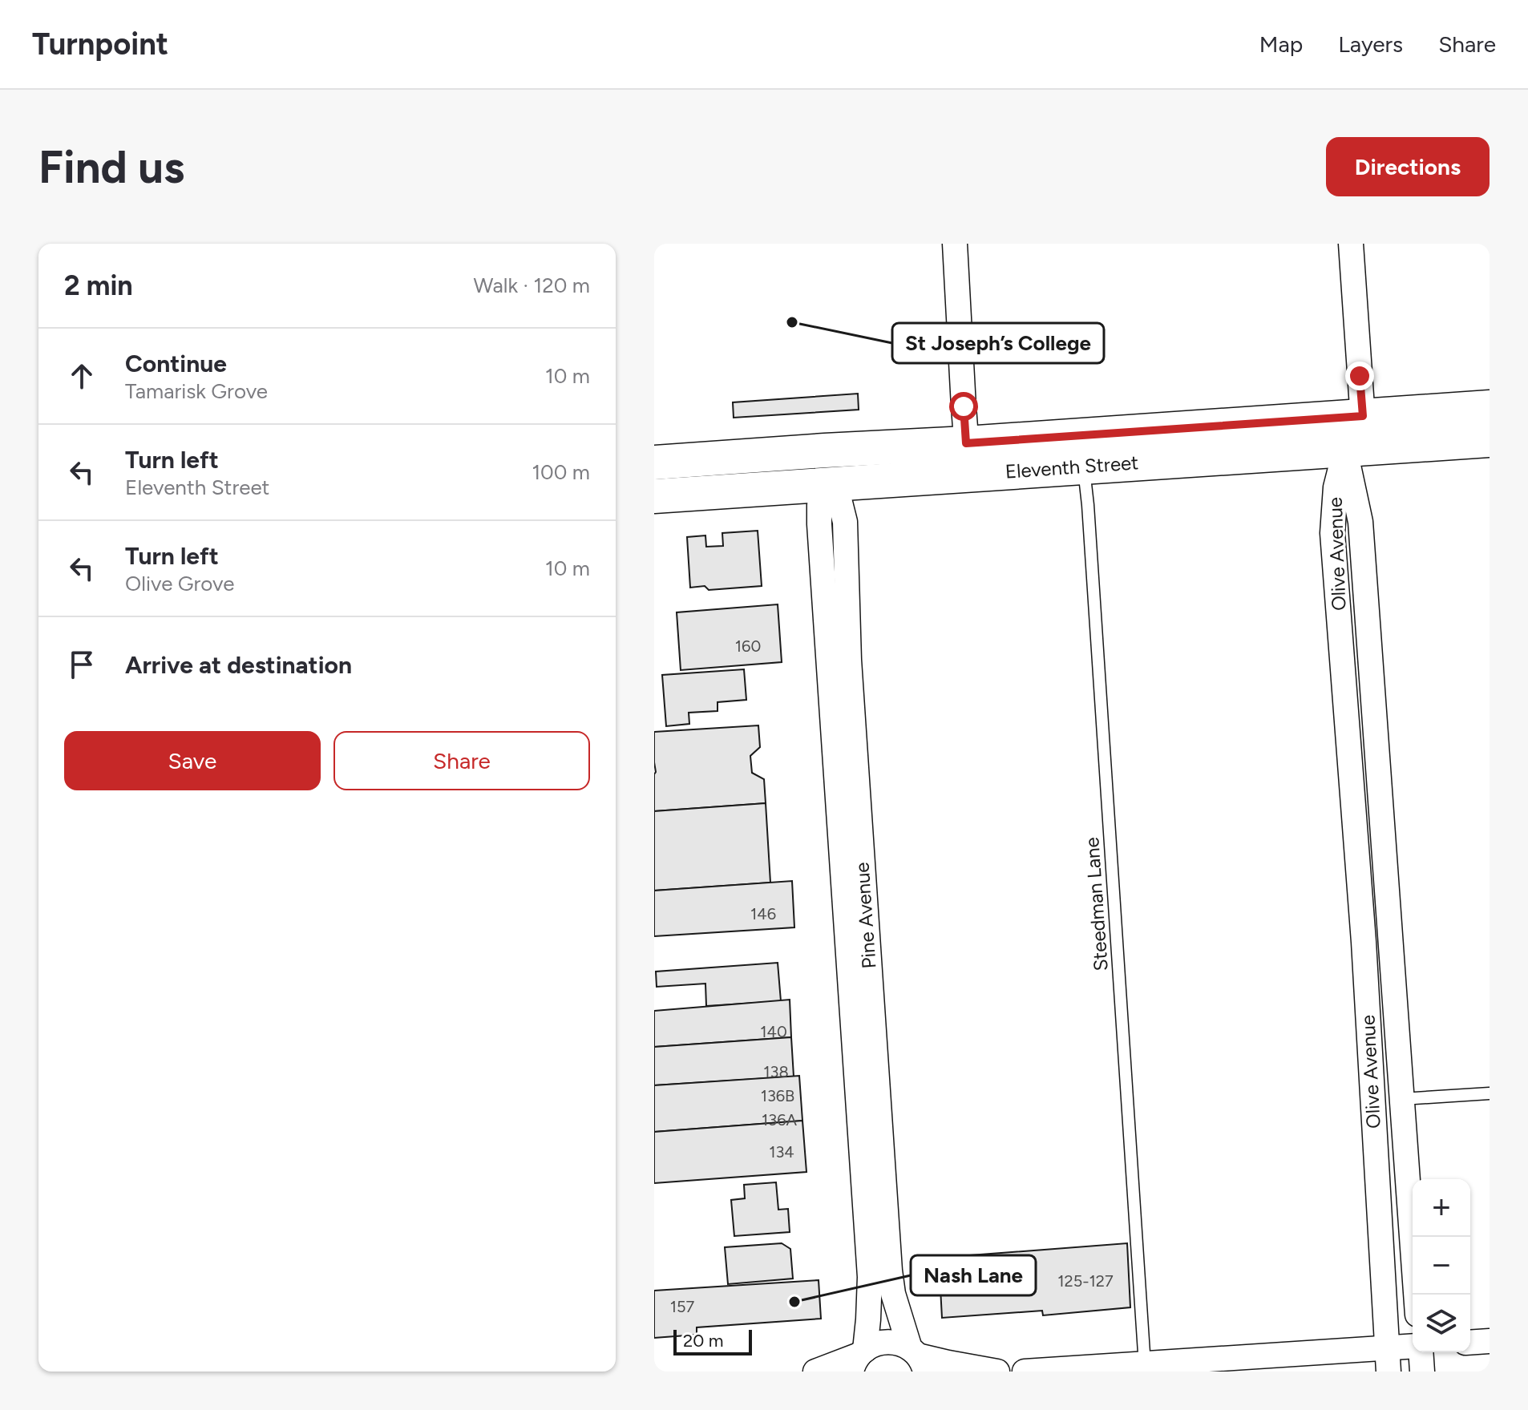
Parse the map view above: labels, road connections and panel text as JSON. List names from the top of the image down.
{
  "streets": {
    "main road": ["Eleventh Street", "Pine Avenue"],
    "street": ["Olive Avenue"],
    "lane": ["Steedman Lane"]
  },
  "crossings": [
    ["Eleventh Street", "Olive Avenue"],
    ["Eleventh Street", "Steedman Lane"],
    ["Eleventh Street", "Pine Avenue"]
  ],
  "places": ["St Joseph’s College", "Nash Lane"],
  "house_numbers": [
    "160",
    "146",
    "140",
    "138",
    "136B",
    "136A",
    "134",
    "125-127",
    "157"
  ],
  "scale_bar": "20 m",
  "page": {
    "header": "Turnpoint",
    "nav": ["Map", "Layers", "Share"],
    "buttons": [
      "Directions",
      ["Save", "Share"]
    ],
    "title": "Find us",
    "heading": ["2 min", "Walk · 120 m"],
    "list": [
      ["Continue", "Tamarisk Grove", "10 m"],
      ["Turn left", "Eleventh Street", "100 m"],
      ["Turn left", "Olive Grove", "10 m"],
      "Arrive at destination"
    ],
    "map_buttons": ["+", "−"],
    "scale": "20 m"
  }
}
